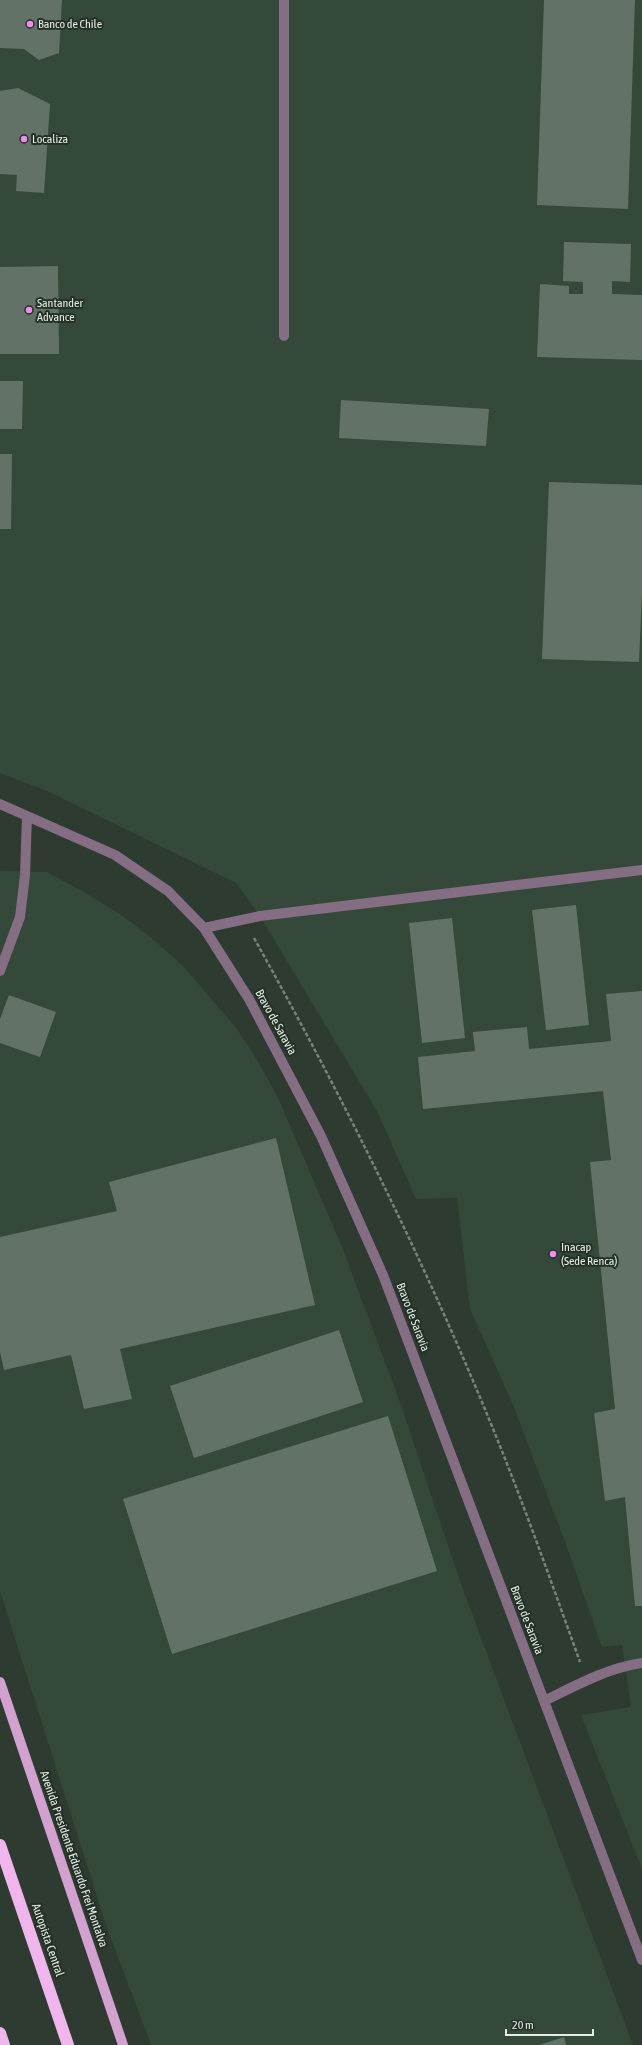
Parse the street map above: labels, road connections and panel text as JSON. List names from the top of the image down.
{
  "streets": {
    "highway": ["Autopista Central"],
    "main road": ["Avenida Presidente Eduardo Frei Montalva"],
    "street": ["Bravo de Saravia"]
  },
  "places": [
    "Banco de Chile",
    "Localiza",
    "Santander Advance",
    "Inacap (Sede Renca)"
  ],
  "scale_bar": "20 m"
}
